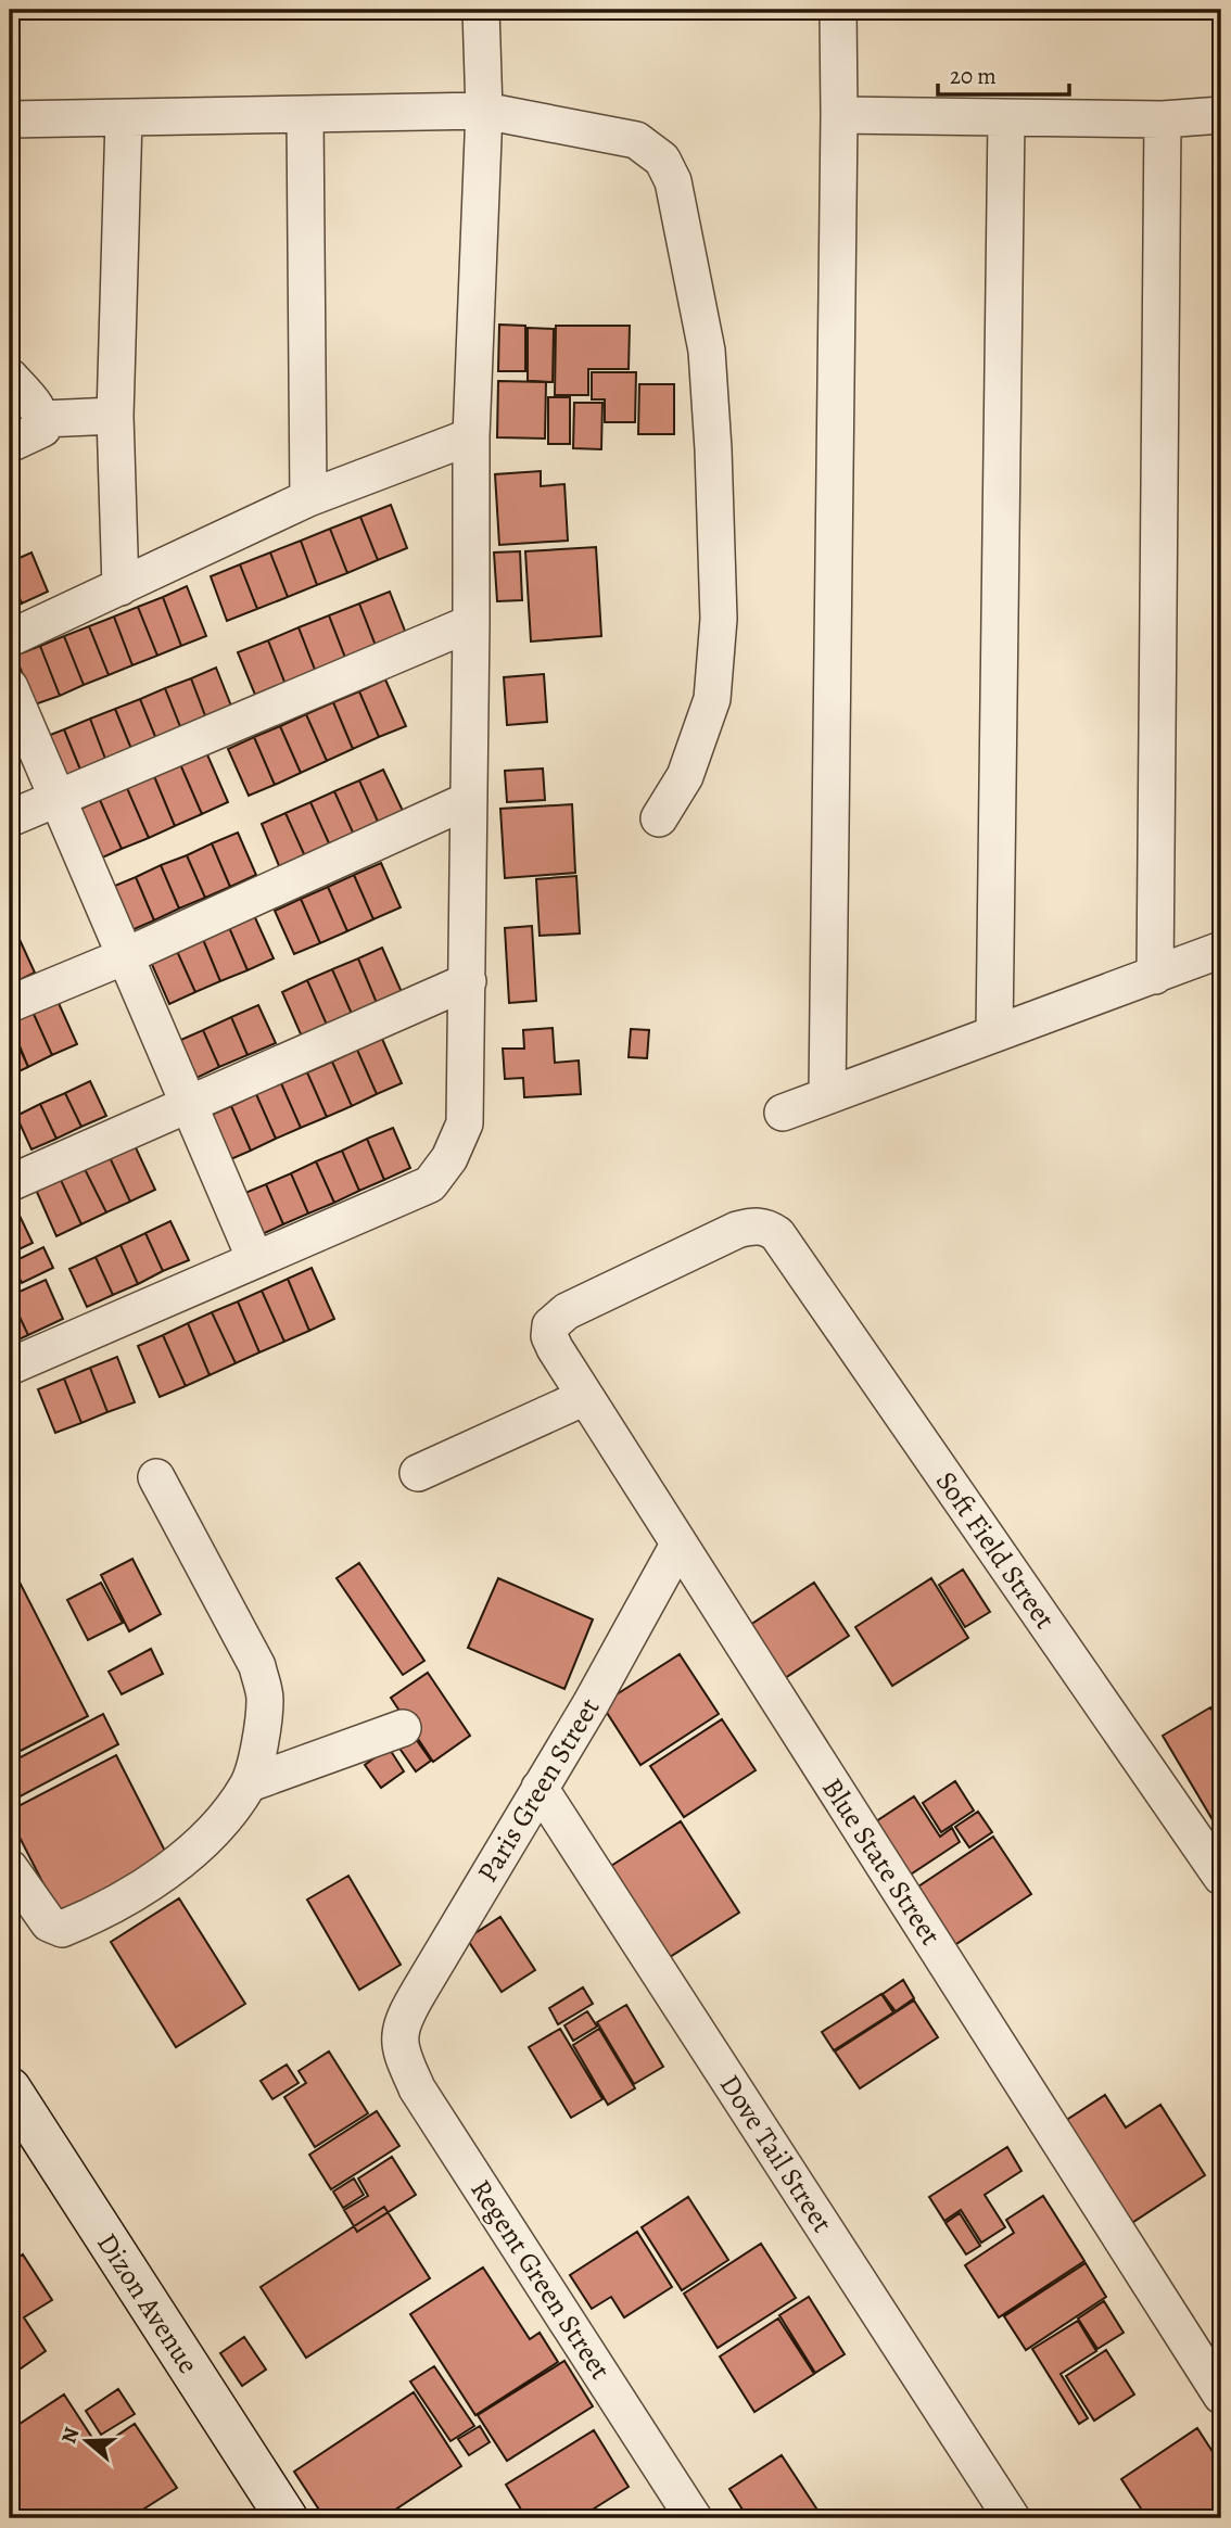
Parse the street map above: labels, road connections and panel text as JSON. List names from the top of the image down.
{
  "streets": {
    "street": [
      "Soft Field Street",
      "Paris Green Street",
      "Blue State Street",
      "Dove Tail Street",
      "Regent Green Street",
      "Dizon Avenue"
    ]
  },
  "crossings": [
    ["Soft Field Street", "Blue State Street"],
    ["Paris Green Street", "Blue State Street"],
    ["Paris Green Street", "Dove Tail Street"],
    ["Paris Green Street", "Regent Green Street"]
  ],
  "scale_bar": "20 m",
  "north": "left"
}
